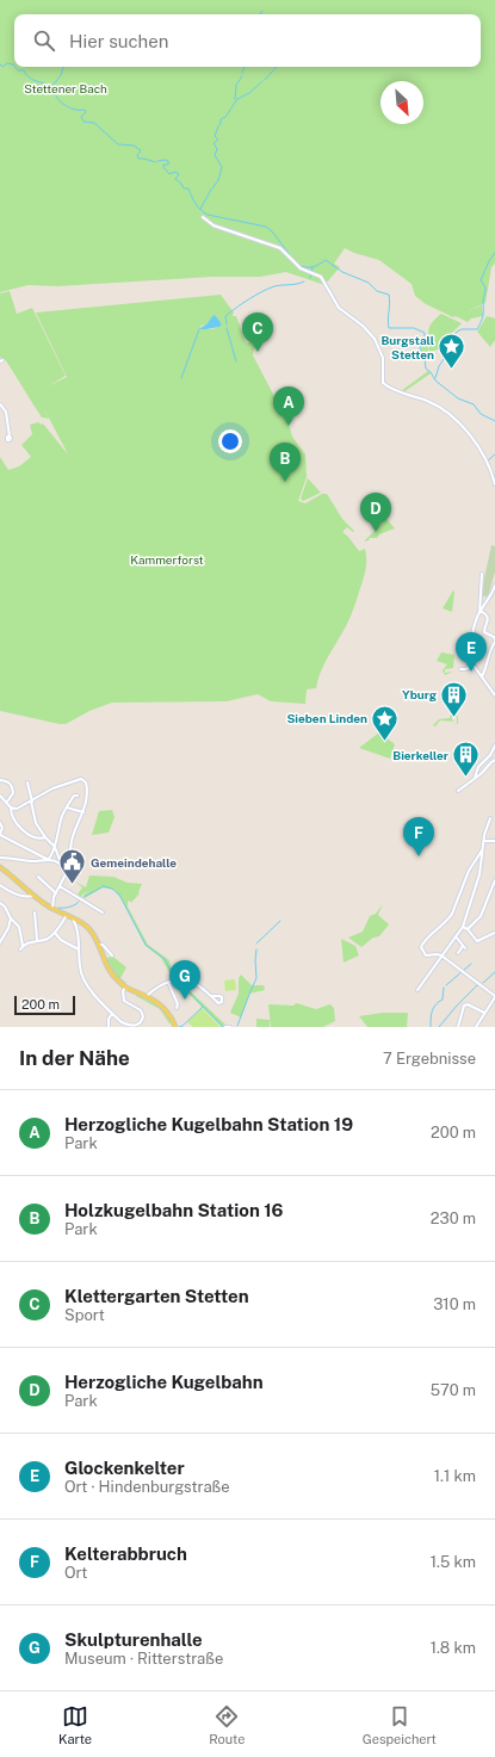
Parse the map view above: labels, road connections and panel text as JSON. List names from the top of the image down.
{
  "parks": ["Stettener Bach", "Kammerforst"],
  "places": {
    "place": ["Burgstall Stetten", "Sieben Linden"],
    "building": ["Yburg", "Bierkeller"],
    "public building": ["Gemeindehalle"]
  },
  "scale_bar": "200 m",
  "north": "bottom right",
  "page": {
    "search": "Hier suchen",
    "pins": [
      "C",
      "A",
      "B",
      "D",
      "E",
      "F",
      "G"
    ],
    "scale": "200 m",
    "heading": ["In der Nähe", "7 Ergebnisse"],
    "list": [
      {
        "mark": "A",
        "name": "Herzogliche Kugelbahn Station 19",
        "note": "Park",
        "value": "200 m"
      },
      {
        "mark": "B",
        "name": "Holzkugelbahn Station 16",
        "note": "Park",
        "value": "230 m"
      },
      {
        "mark": "C",
        "name": "Klettergarten Stetten",
        "note": "Sport",
        "value": "310 m"
      },
      {
        "mark": "D",
        "name": "Herzogliche Kugelbahn",
        "note": "Park",
        "value": "570 m"
      },
      {
        "mark": "E",
        "name": "Glockenkelter",
        "note": "Ort · Hindenburgstraße",
        "value": "1.1 km"
      },
      {
        "mark": "F",
        "name": "Kelterabbruch",
        "note": "Ort",
        "value": "1.5 km"
      },
      {
        "mark": "G",
        "name": "Skulpturenhalle",
        "note": "Museum · Ritterstraße",
        "value": "1.8 km"
      }
    ],
    "nav": ["Karte", "Route", "Gespeichert"]
  }
}
